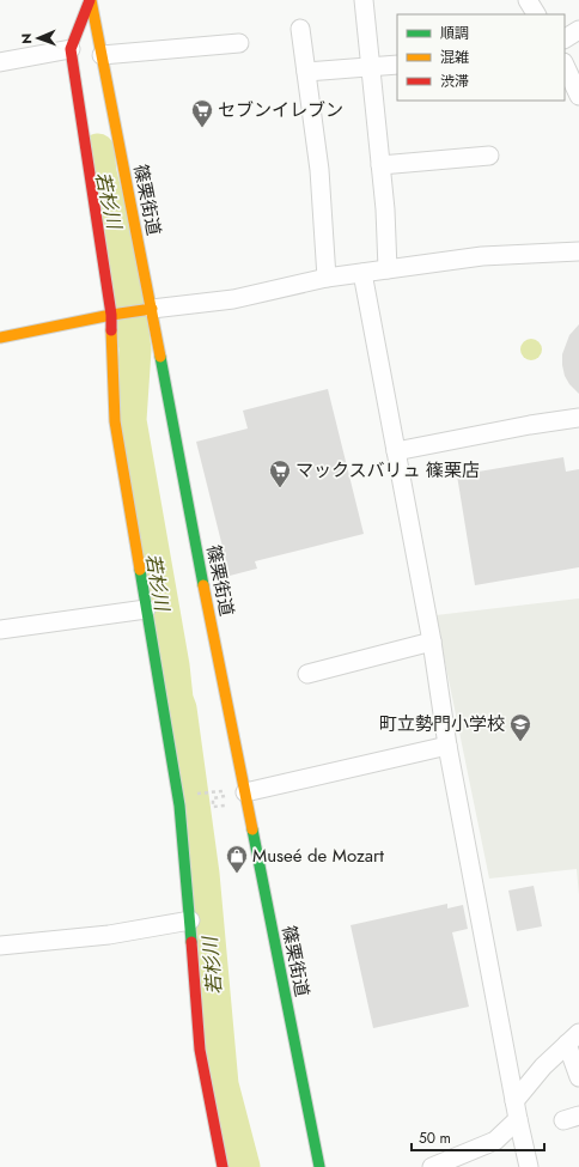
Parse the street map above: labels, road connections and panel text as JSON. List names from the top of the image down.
{
  "streets": {
    "street": ["篠栗街道"]
  },
  "water": ["若杉川"],
  "places": {
    "supermarket": ["セブンイレブン", "マックスバリュ 篠栗店"],
    "school or university": ["町立勢門小学校"],
    "shop": ["Museé de Mozart"]
  },
  "legend": ["順調", "混雑", "渋滞"],
  "scale_bar": "50 m",
  "north": "left"
}
